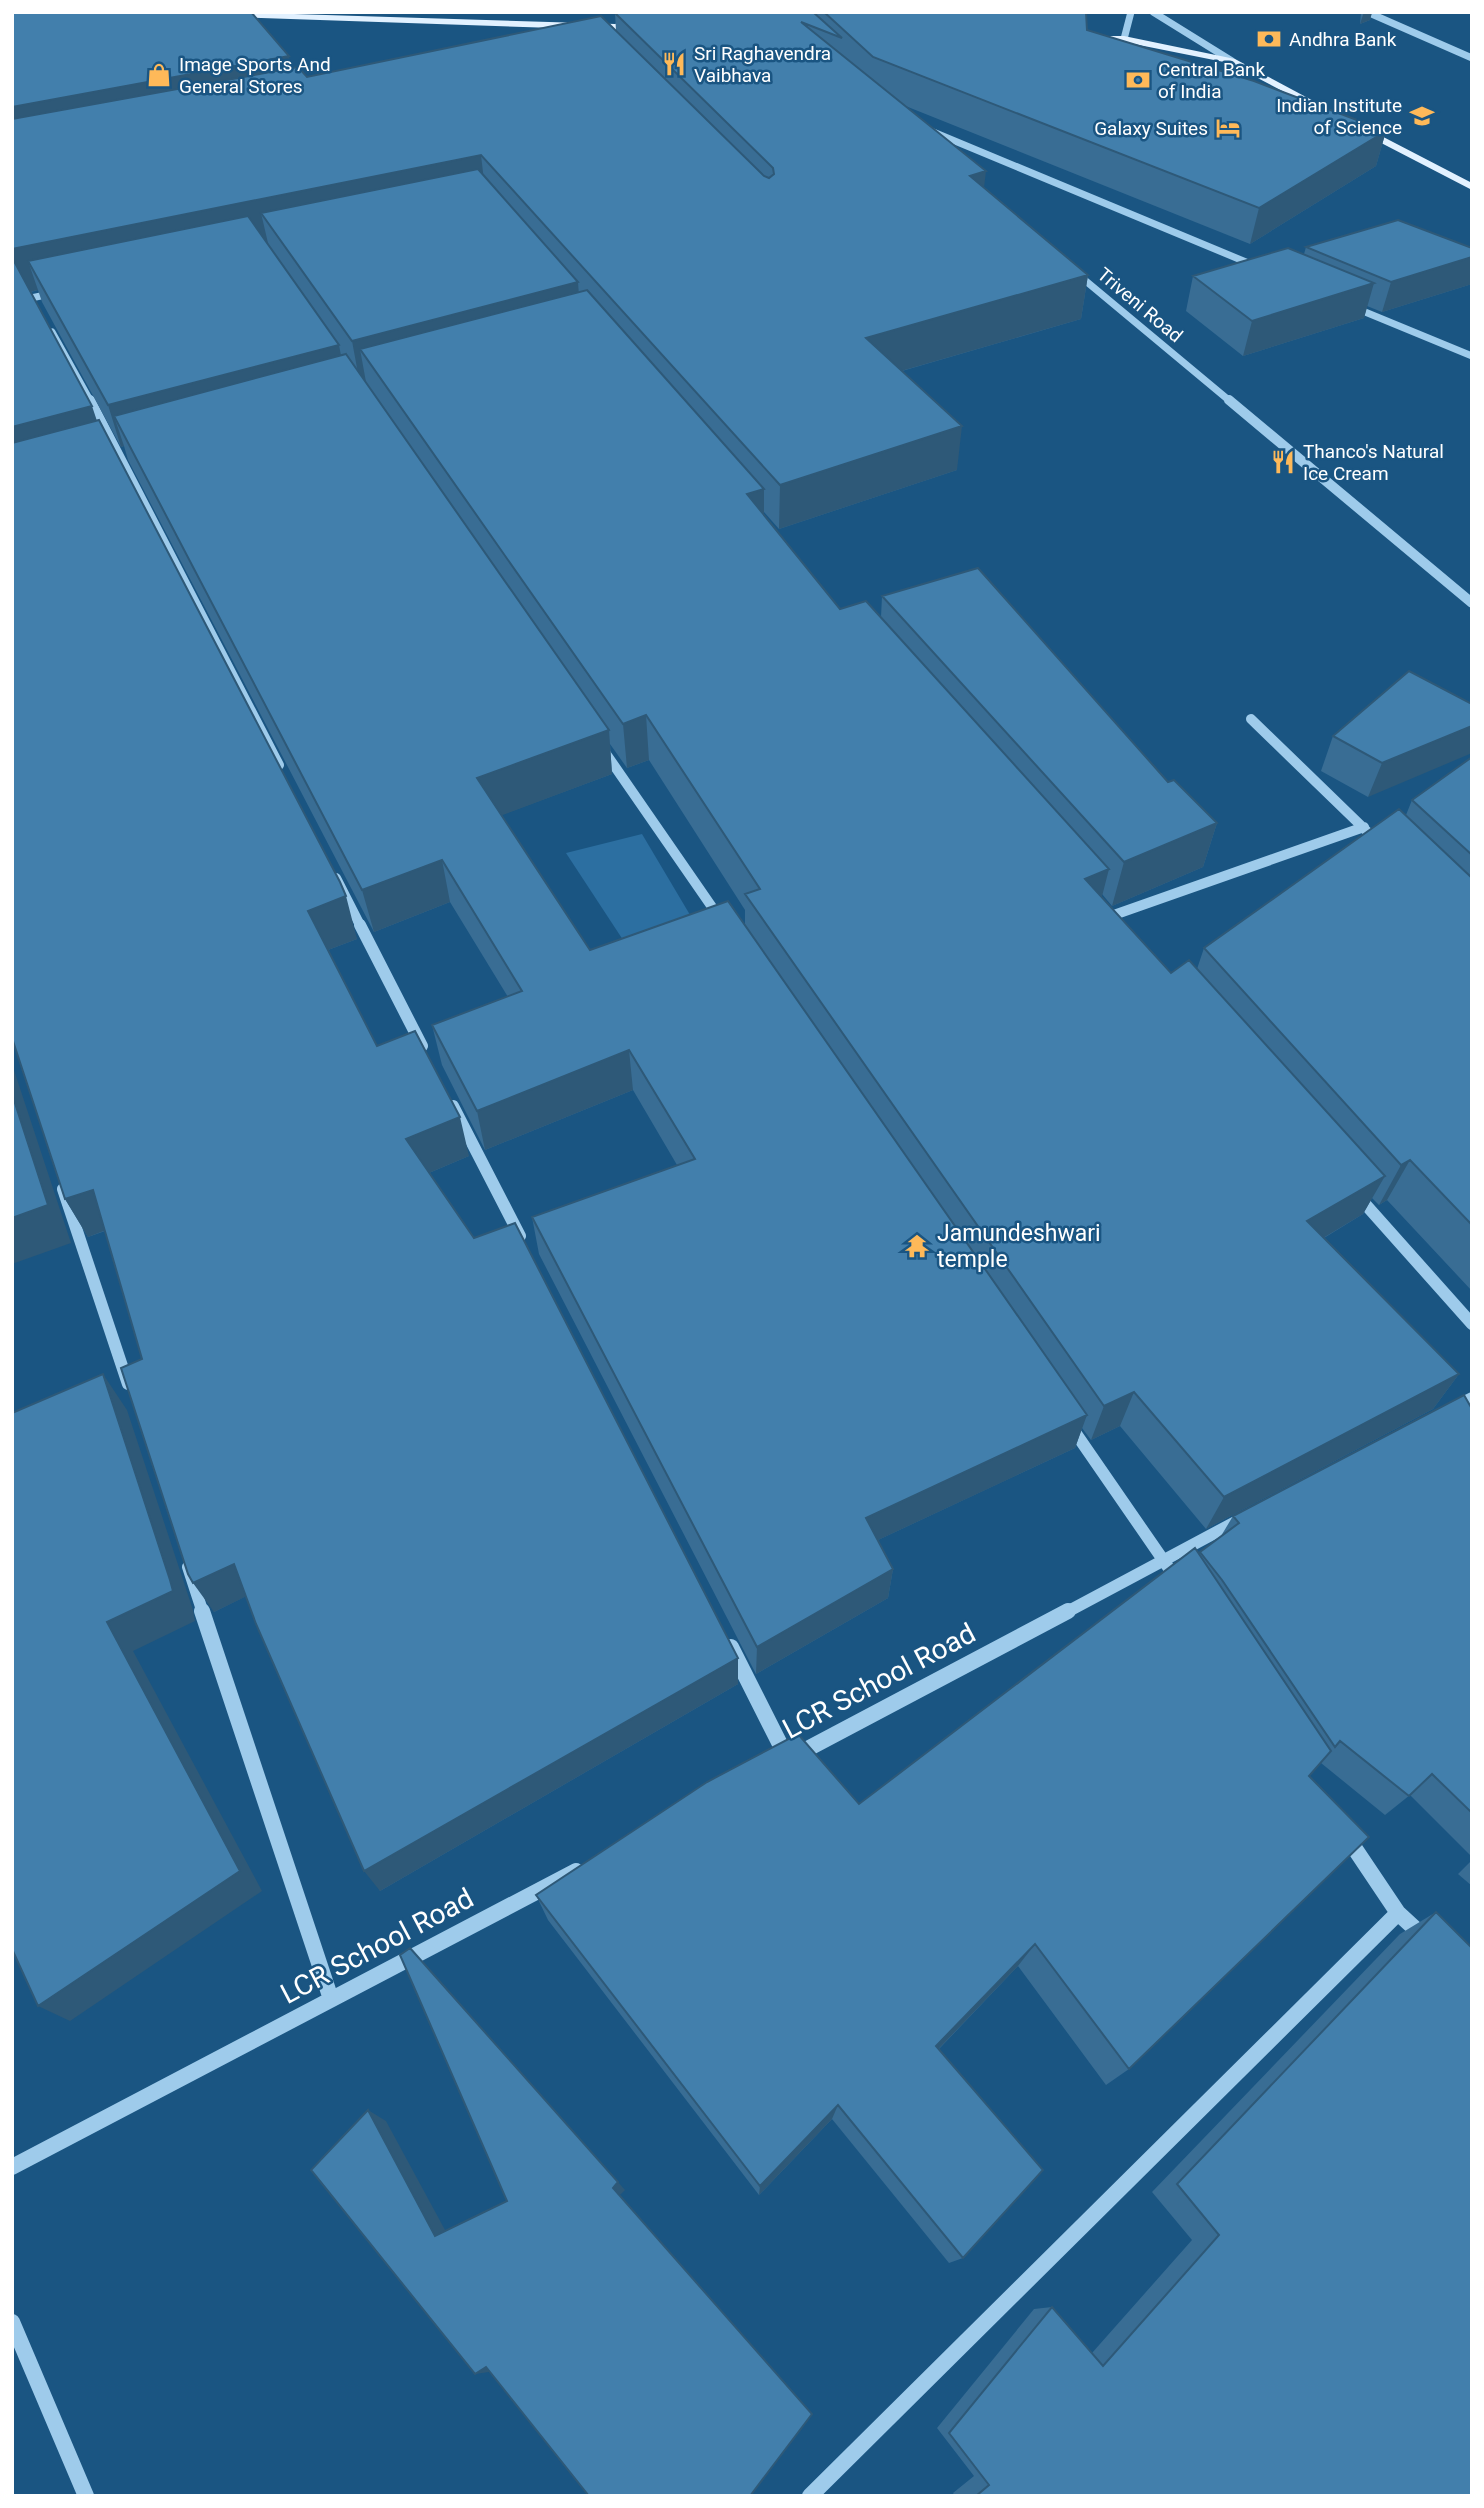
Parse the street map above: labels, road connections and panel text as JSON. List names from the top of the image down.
{
  "streets": {
    "street": ["Triveni Road", "LCR School Road"]
  },
  "places": {
    "bank": ["Andhra Bank", "Central Bank of India"],
    "restaurant": ["Sri Raghavendra Vaibhava", "Thanco's Natural Ice Cream"],
    "shop": ["Image Sports And General Stores"],
    "school or university": ["Indian Institute of Science"],
    "hotel": ["Galaxy Suites"],
    "temple": ["Jamundeshwari temple"]
  }
}
